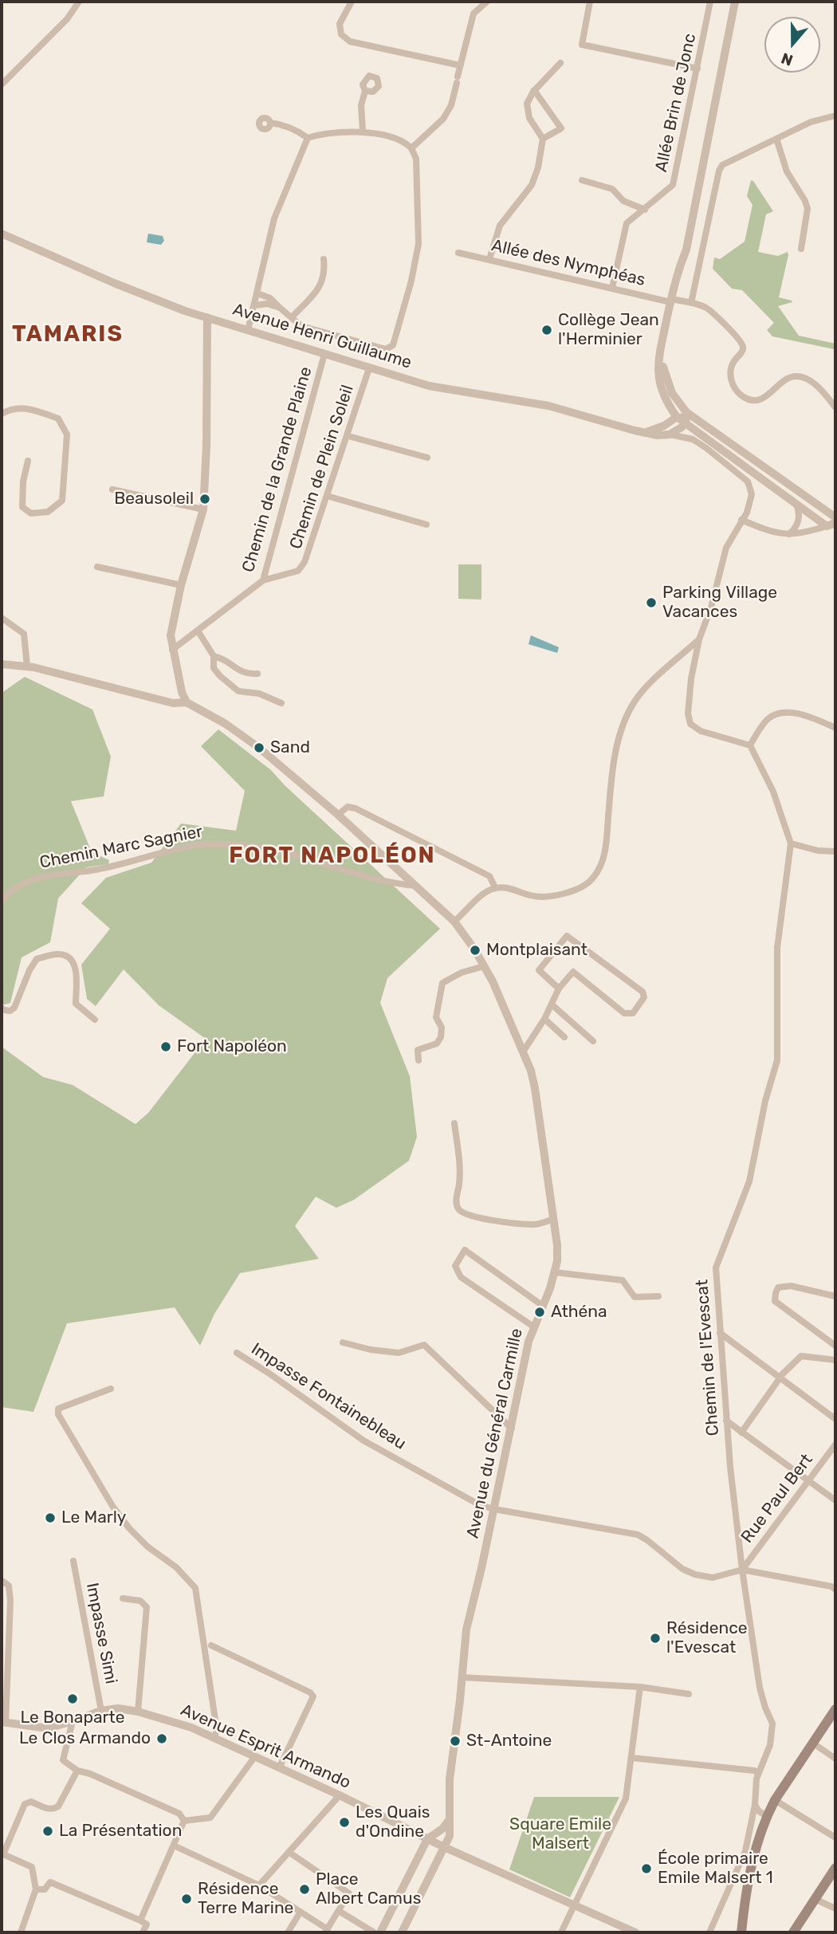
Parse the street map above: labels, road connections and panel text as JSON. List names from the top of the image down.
{
  "streets": {
    "street": [
      "Allée Brin de Jonc",
      "Allée des Nymphéas",
      "Avenue Henri Guillaume",
      "Chemin de Plein Soleil",
      "Chemin de la Grande Plaine",
      "Chemin Marc Sagnier",
      "Chemin de l'Evescat",
      "Impasse Fontainebleau",
      "Avenue du Général Carmille",
      "Rue Paul Bert",
      "Impasse Simi",
      "Avenue Esprit Armando"
    ]
  },
  "crossings": [
    ["Allée Brin de Jonc", "Allée des Nymphéas"],
    ["Avenue Henri Guillaume", "Chemin de Plein Soleil"],
    ["Avenue Henri Guillaume", "Chemin de la Grande Plaine"],
    ["Chemin de Plein Soleil", "Chemin de la Grande Plaine"],
    ["Chemin Marc Sagnier", "Avenue du Général Carmille"],
    ["Chemin de l'Evescat", "Impasse Fontainebleau"],
    ["Chemin de l'Evescat", "Rue Paul Bert"],
    ["Impasse Fontainebleau", "Avenue du Général Carmille"],
    ["Impasse Fontainebleau", "Rue Paul Bert"],
    ["Avenue du Général Carmille", "Avenue Esprit Armando"],
    ["Impasse Simi", "Avenue Esprit Armando"]
  ],
  "districts": ["TAMARIS", "FORT NAPOLÉON"],
  "parks": ["Square Emile Malsert"],
  "places": [
    "Collège Jean l'Herminier",
    "Beausoleil",
    "Parking Village Vacances",
    "Sand",
    "Montplaisant",
    "Fort Napoléon",
    "Athéna",
    "Le Marly",
    "Résidence l'Evescat",
    "Le Bonaparte",
    "Le Clos Armando",
    "St-Antoine",
    "Les Quais d'Ondine",
    "La Présentation",
    "École primaire Emile Malsert 1",
    "Place Albert Camus",
    "Résidence Terre Marine"
  ],
  "north": "bottom"
}
